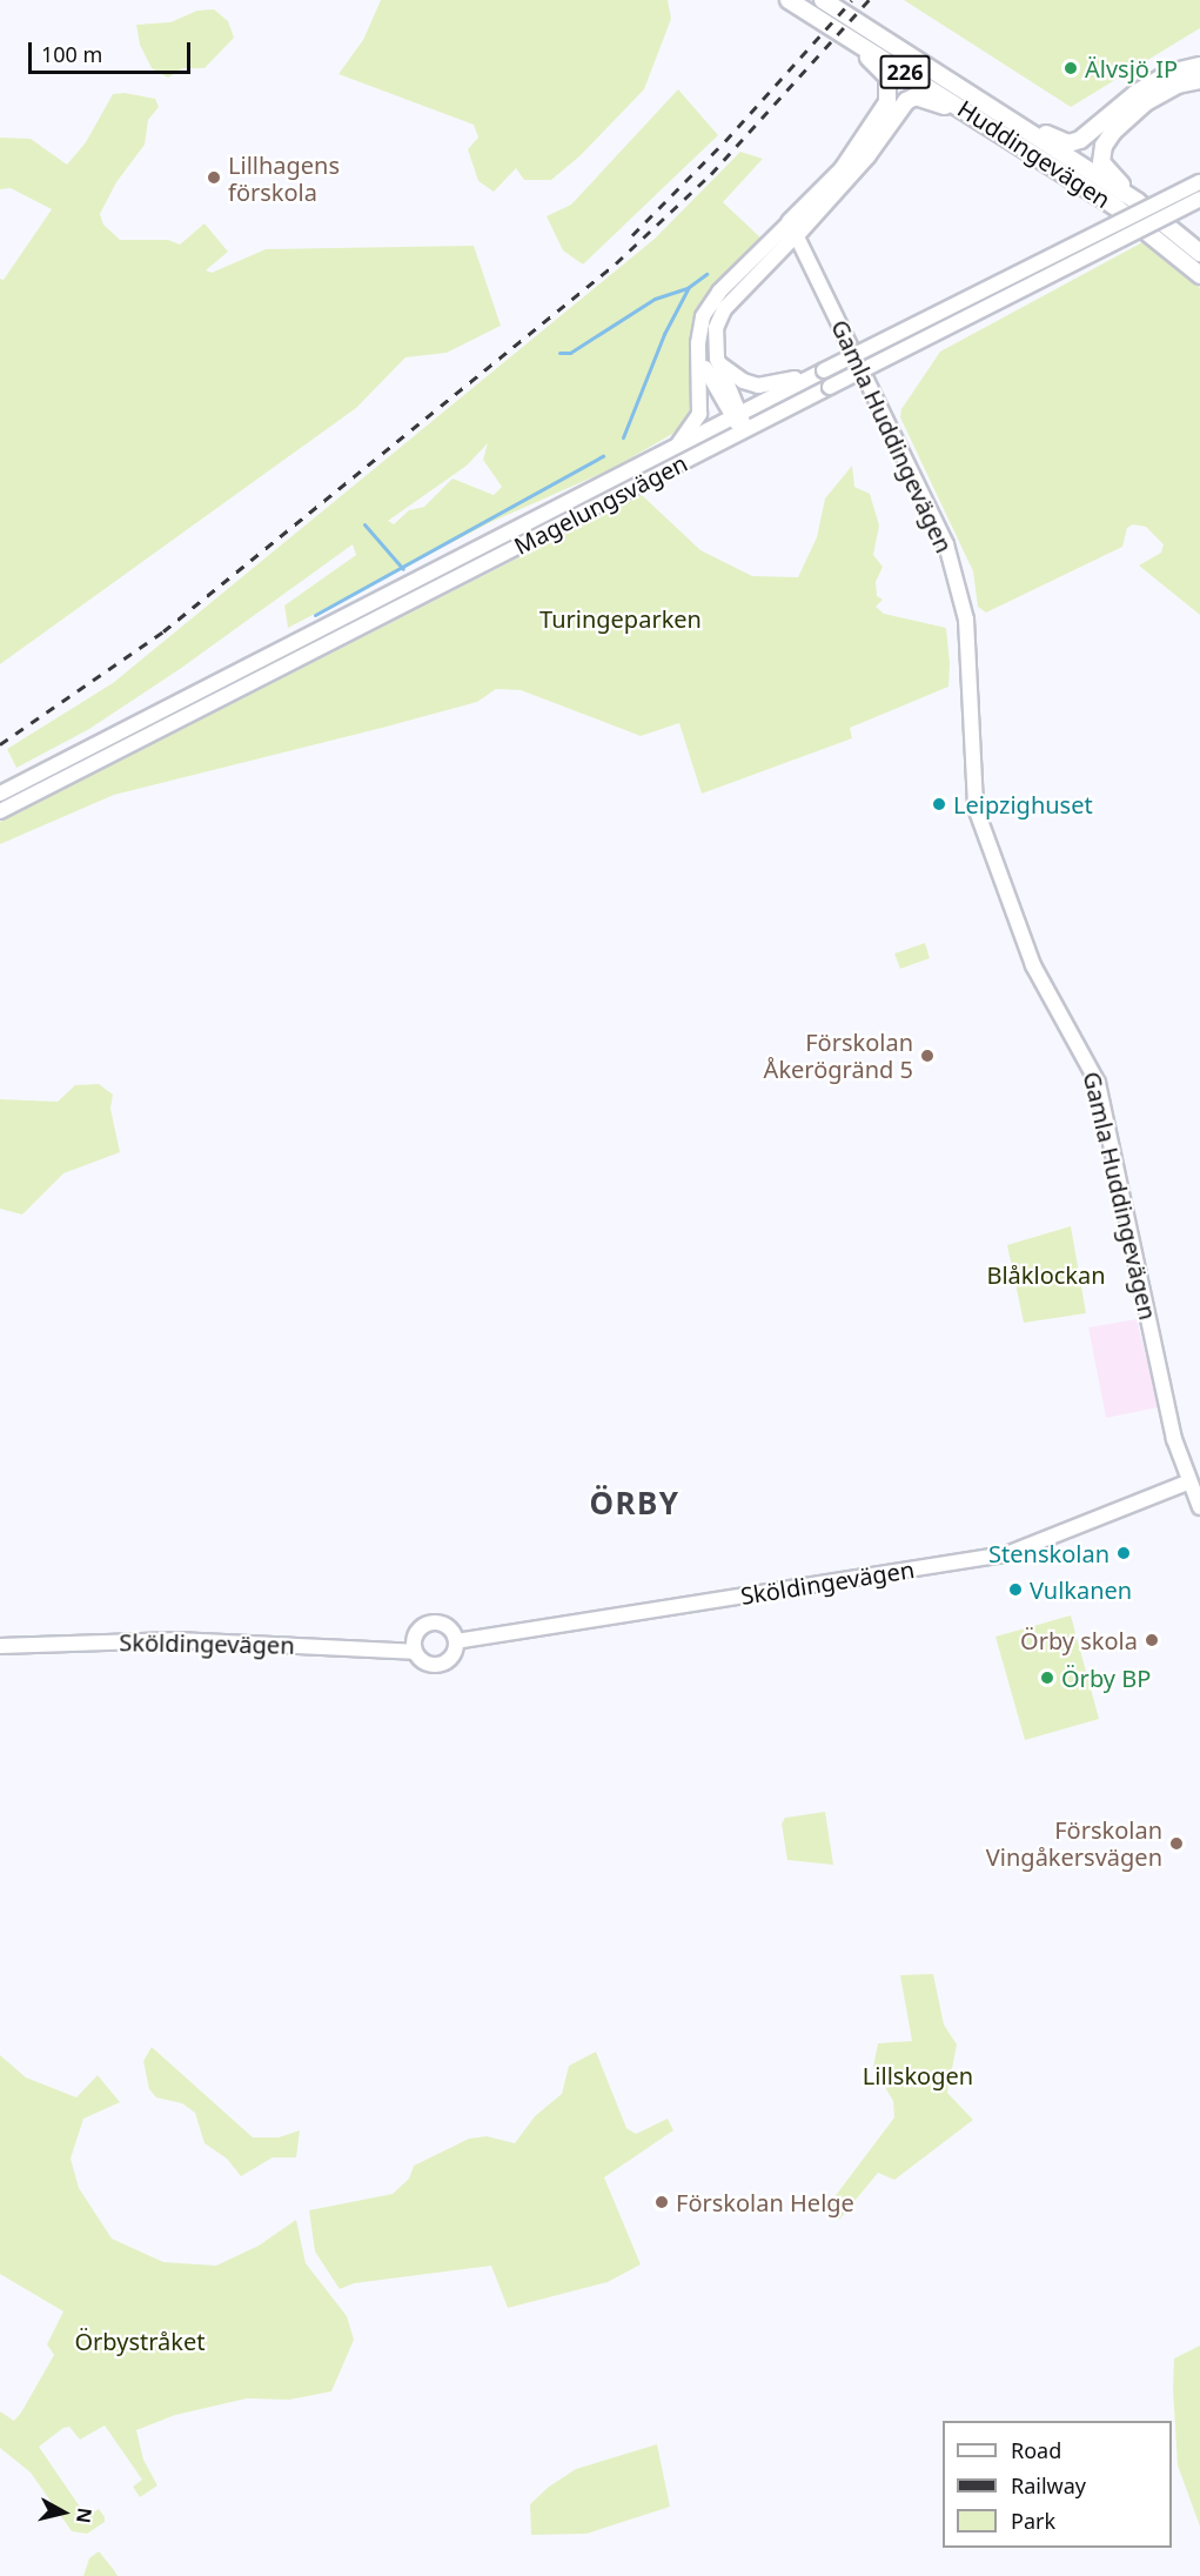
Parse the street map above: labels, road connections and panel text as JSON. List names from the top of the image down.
{
  "streets": {
    "main road": [
      "226",
      "Huddingevägen",
      "Gamla Huddingevägen",
      "Magelungsvägen",
      "Sköldingevägen"
    ]
  },
  "crossings": [
    ["Gamla Huddingevägen", "Sköldingevägen"]
  ],
  "districts": ["ÖRBY"],
  "parks": [
    "Turingeparken",
    "Blåklockan",
    "Lillskogen",
    "Örbystråket"
  ],
  "places": [
    "Älvsjö IP",
    "Lillhagens förskola",
    "Leipzighuset",
    "Förskolan Åkerögränd 5",
    "Stenskolan",
    "Vulkanen",
    "Örby skola",
    "Örby BP",
    "Förskolan Vingåkersvägen",
    "Förskolan Helge"
  ],
  "legend": ["Road", "Railway", "Park"],
  "scale_bar": "100 m",
  "north": "right"
}
